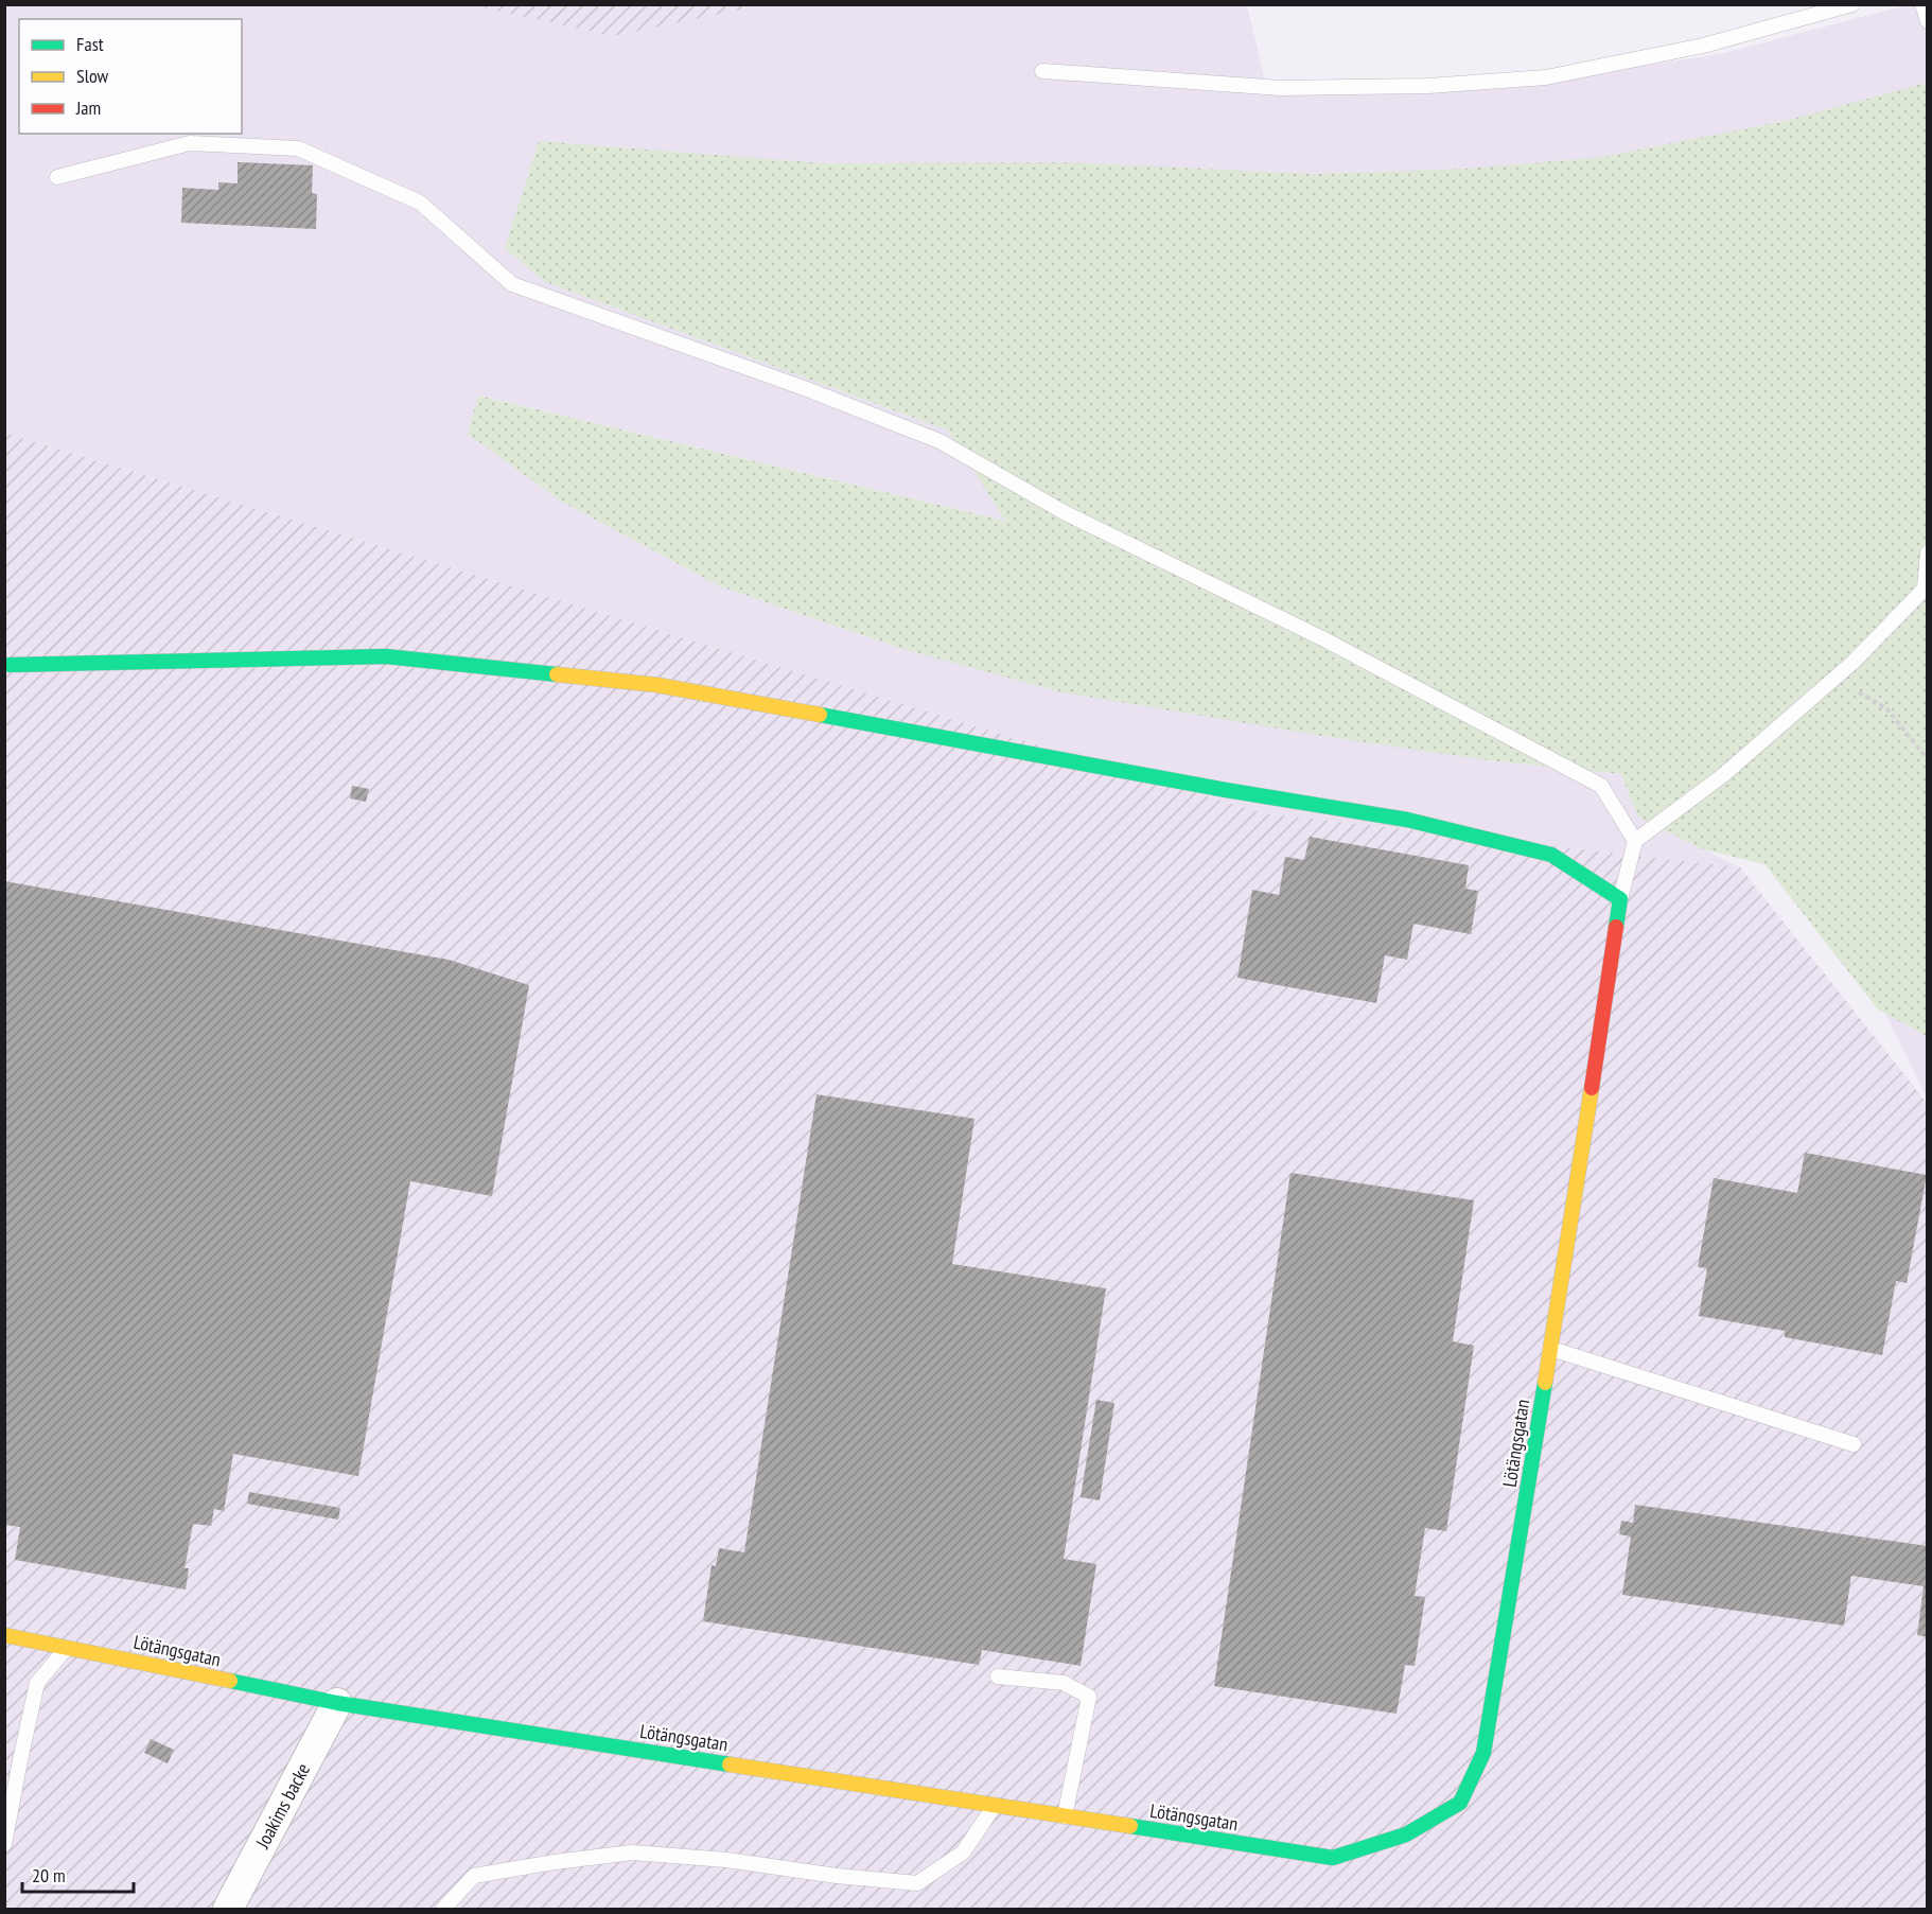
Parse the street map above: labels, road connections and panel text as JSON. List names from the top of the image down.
{
  "streets": {
    "street": ["Lötängsgatan", "Joakims backe"]
  },
  "crossings": [
    ["Lötängsgatan", "Joakims backe"]
  ],
  "legend": ["Fast", "Slow", "Jam"],
  "scale_bar": "20 m"
}
